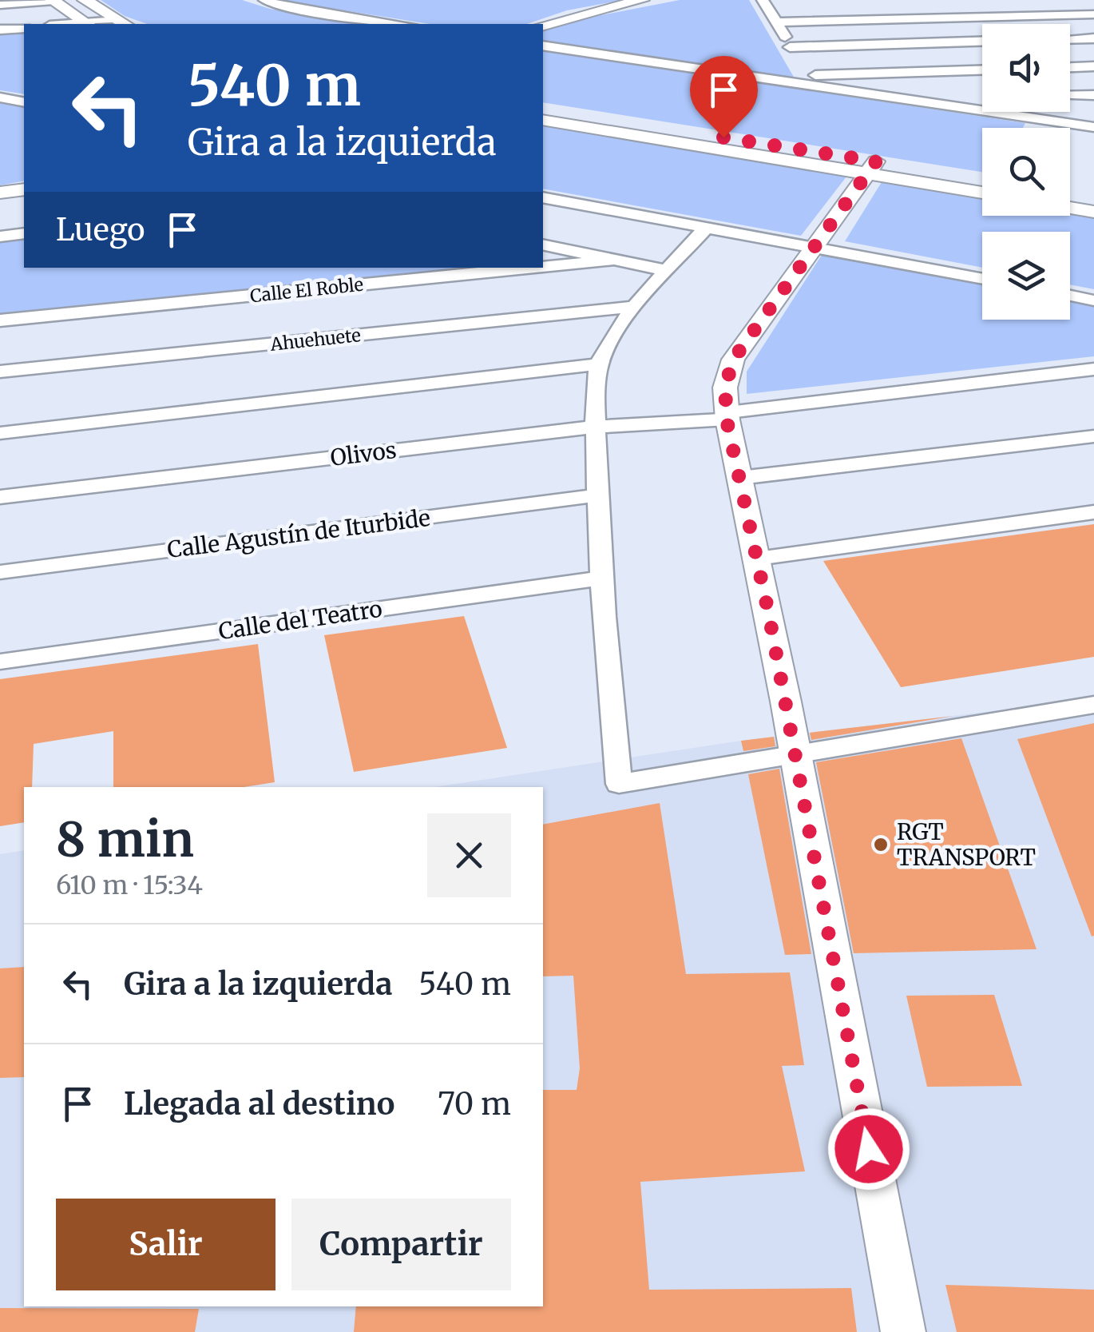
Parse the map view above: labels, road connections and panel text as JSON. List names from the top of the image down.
{
  "streets": {
    "street": [
      "Calle El Roble",
      "Ahuehuete",
      "Olivos",
      "Calle Agustín de Iturbide",
      "Calle del Teatro"
    ]
  },
  "places": ["RGT TRANSPORT"],
  "page": {
    "turn": ["540 m", "Gira a la izquierda"],
    "then": "Luego",
    "heading": ["8 min", "610 m · 15:34"],
    "list": [
      {
        "name": "Gira a la izquierda",
        "value": "540 m"
      },
      {
        "name": "Llegada al destino",
        "value": "70 m"
      }
    ],
    "buttons": ["Salir", "Compartir"]
  }
}
